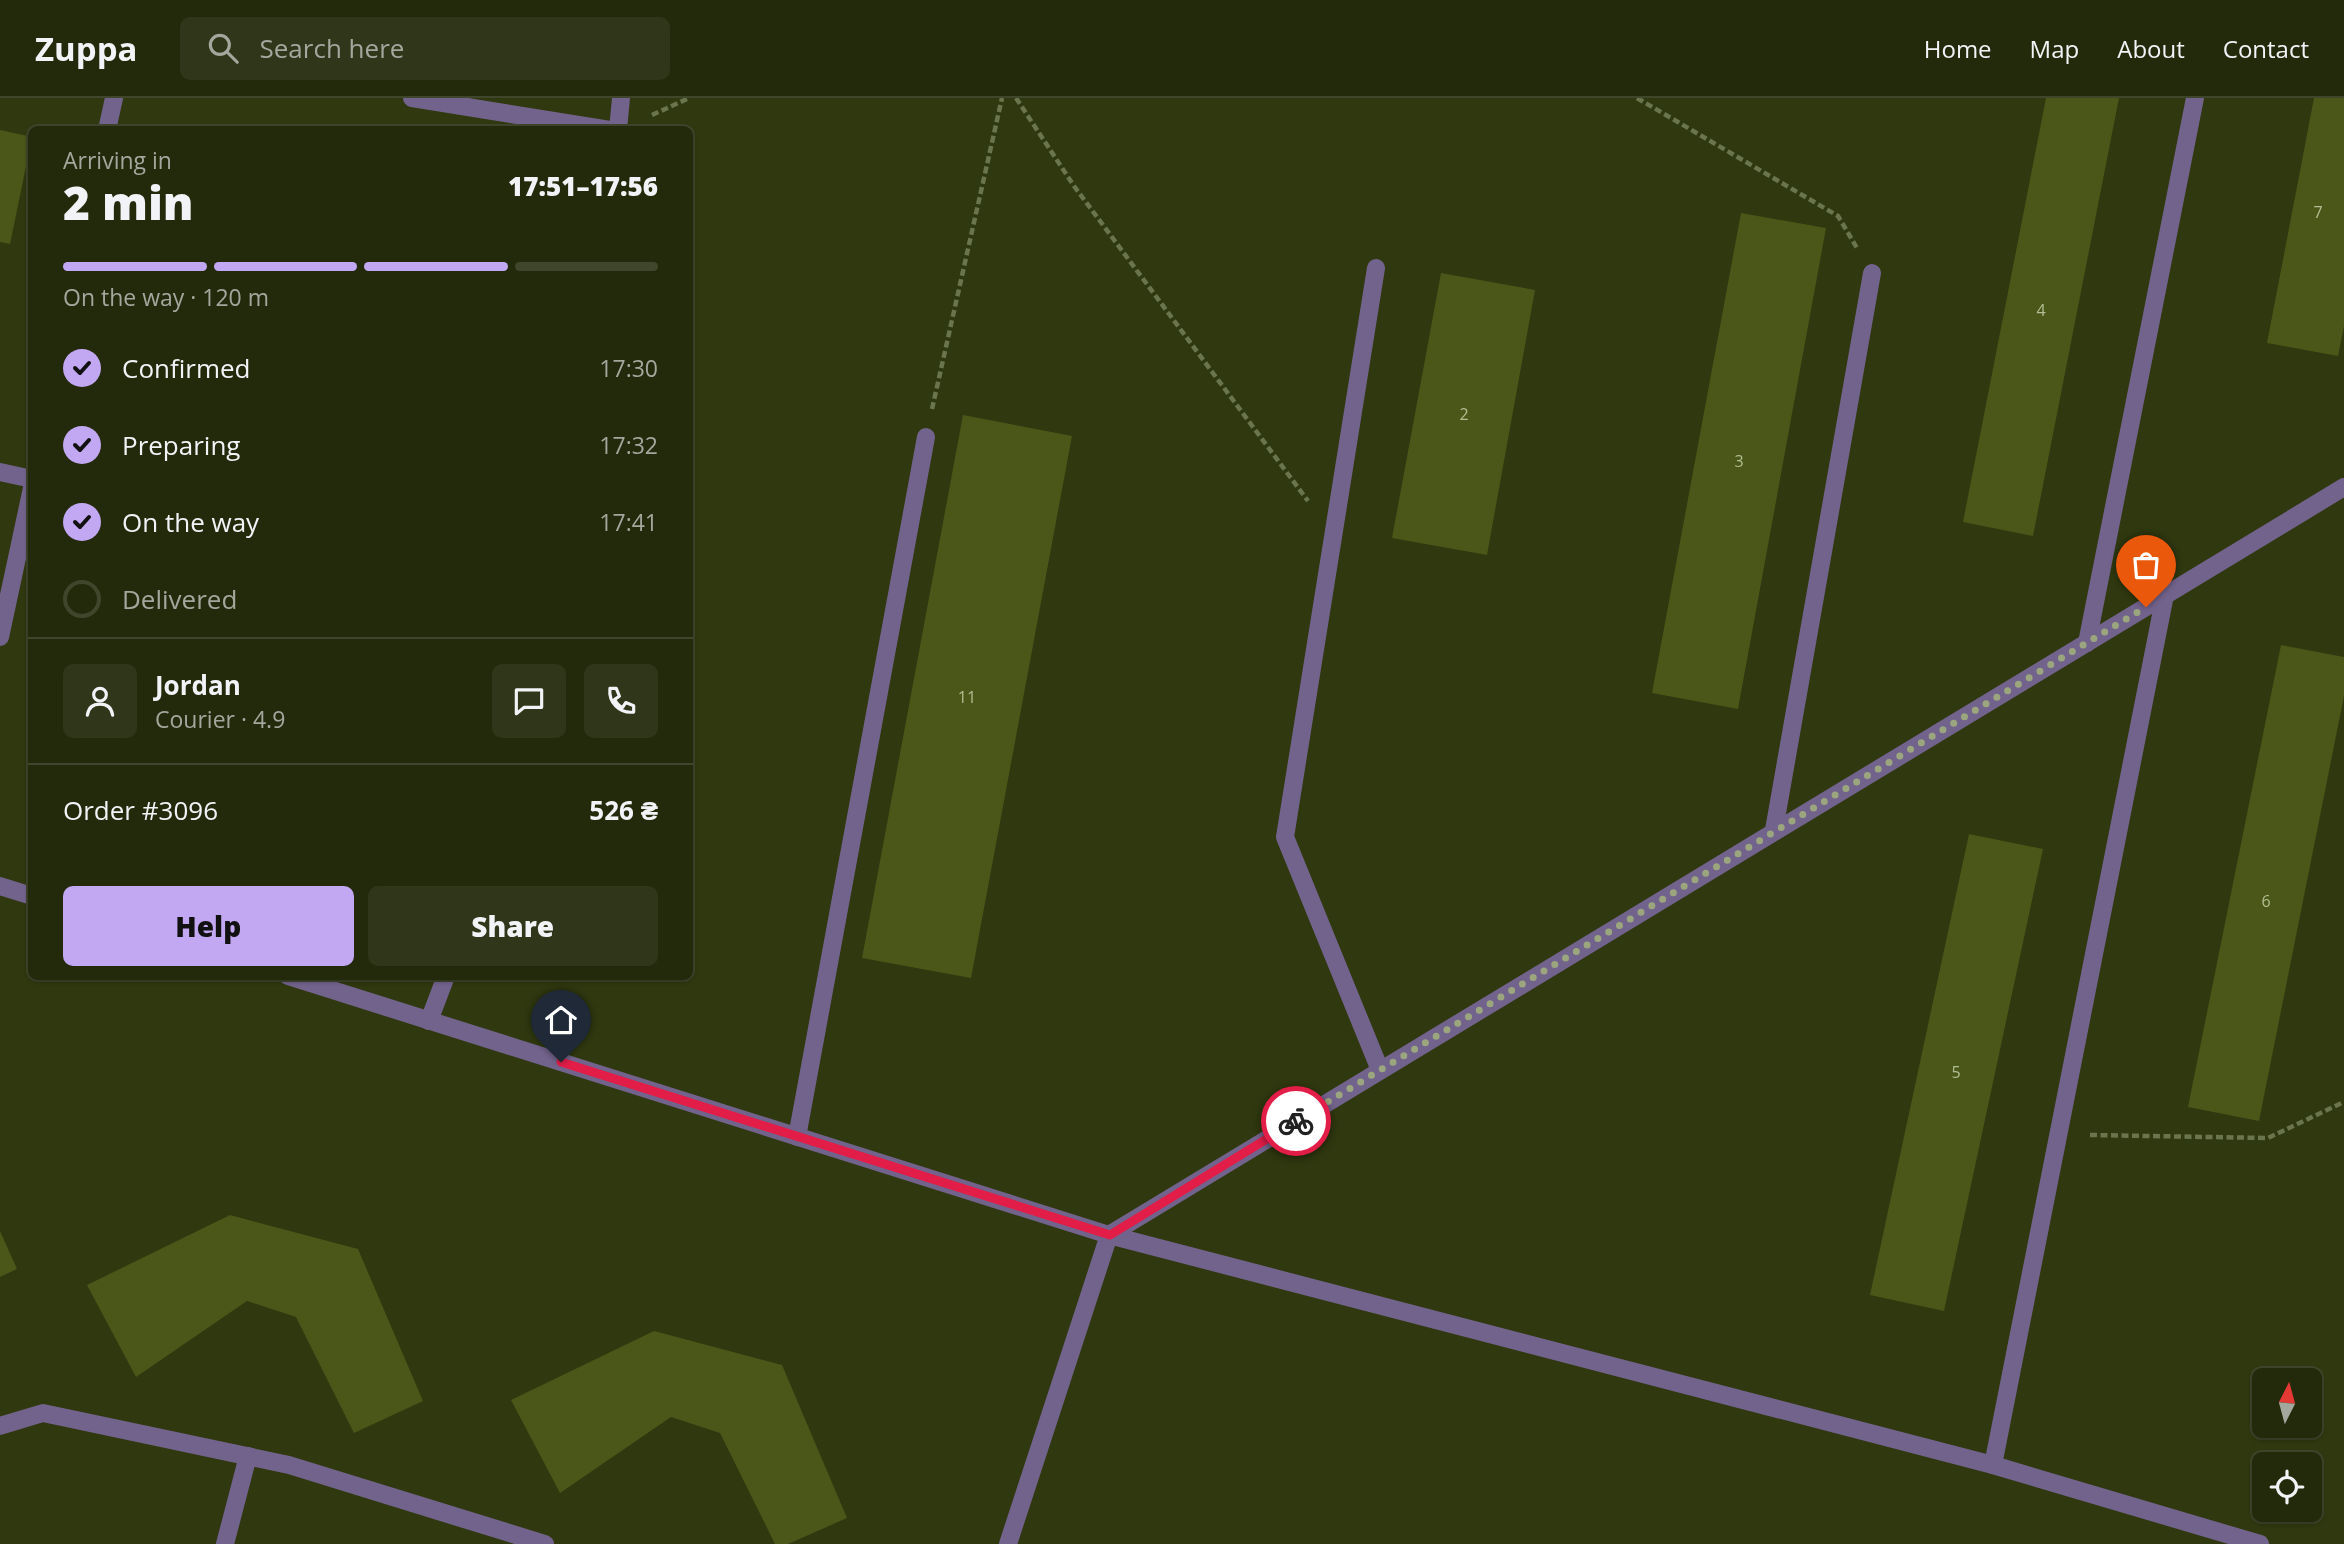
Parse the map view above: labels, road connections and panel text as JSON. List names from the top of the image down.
{
  "house_numbers": [
    "7",
    "4",
    "2",
    "3",
    "11",
    "6",
    "5"
  ],
  "north": "top",
  "page": {
    "header": "Zuppa",
    "search": "Search here",
    "nav": [
      "Home",
      "Map",
      "About",
      "Contact"
    ],
    "heading": ["2 min", "Arriving in", "17:51–17:56"],
    "panel": [
      "Jordan",
      "Courier · 4.9",
      "Order #3096",
      "526 ₴"
    ],
    "bar": "On the way · 120 m",
    "list": [
      ["Confirmed", "17:30"],
      ["Preparing", "17:32"],
      ["On the way", "17:41"],
      "Delivered"
    ],
    "buttons": ["Help", "Share"]
  }
}
